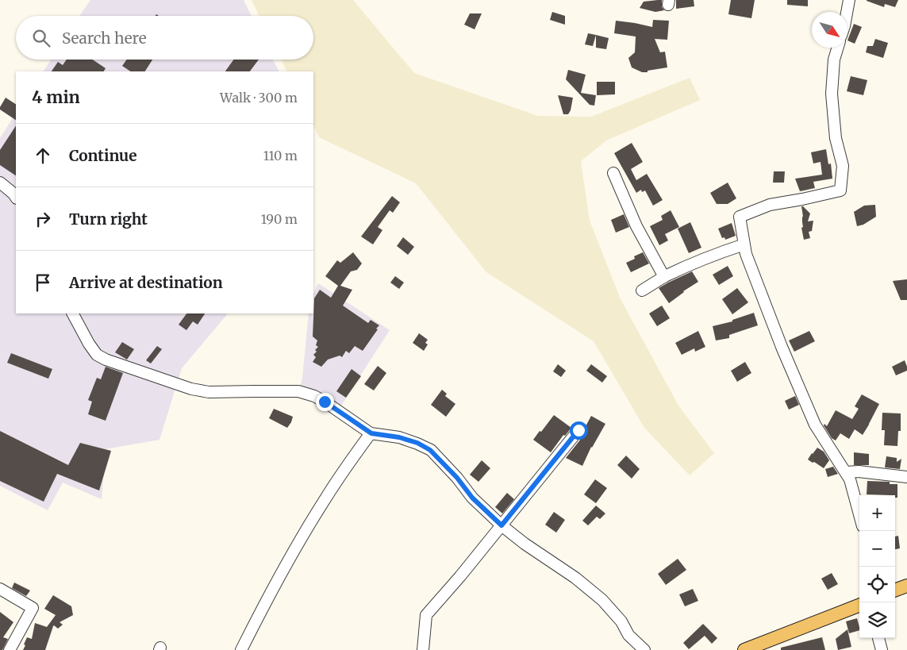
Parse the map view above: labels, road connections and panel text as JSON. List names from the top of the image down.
{
  "north": "bottom right",
  "page": {
    "search": "Search here",
    "heading": ["4 min", "Walk · 300 m"],
    "list": [
      ["Continue", "110 m"],
      ["Turn right", "190 m"],
      "Arrive at destination"
    ],
    "map_buttons": ["+", "−"]
  }
}
